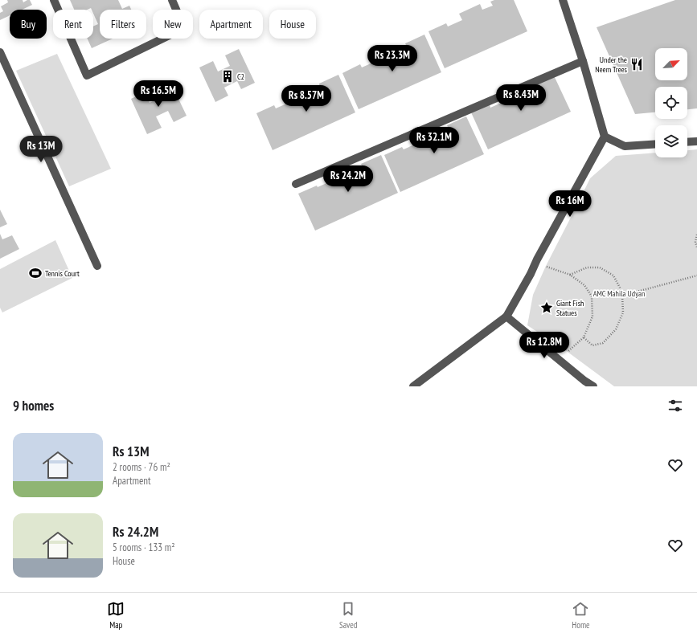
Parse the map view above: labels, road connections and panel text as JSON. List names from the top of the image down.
{
  "parks": ["AMC Mahila Udyan"],
  "places": {
    "restaurant": ["Under the Neem Trees"],
    "building": ["C2"],
    "sports": ["Tennis Court"],
    "place": ["Giant Fish Statues"]
  },
  "north": "top right",
  "page": {
    "chip": [
      "Buy",
      "Rent",
      "Filters",
      "New",
      "Apartment",
      "House"
    ],
    "price": [
      "Rs 23.3M",
      "Rs 16.5M",
      "Rs 8.43M",
      "Rs 8.57M",
      "Rs 32.1M",
      "Rs 13M",
      "Rs 24.2M",
      "Rs 16M",
      "Rs 12.8M"
    ],
    "heading": "9 homes",
    "list": [
      {
        "name": "Rs 13M",
        "note": "2 rooms · 76 m² · Apartment"
      },
      {
        "name": "Rs 24.2M",
        "note": "5 rooms · 133 m² · House"
      }
    ],
    "tabs": ["Map", "Saved", "Home"]
  }
}
